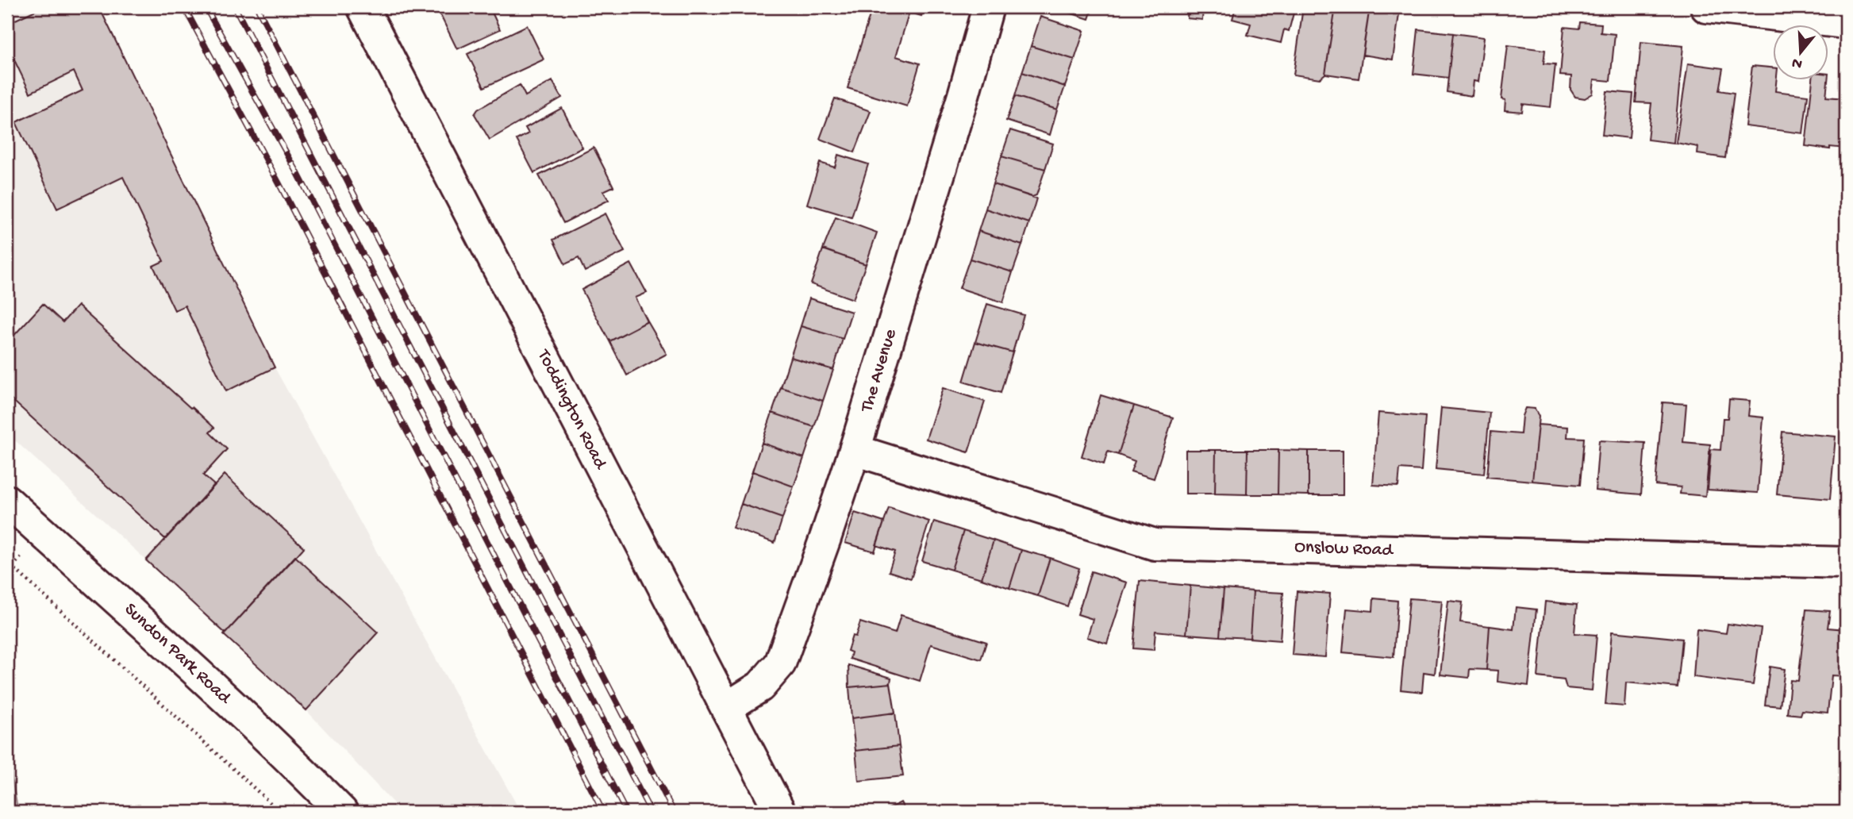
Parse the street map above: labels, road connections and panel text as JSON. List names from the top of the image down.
{
  "streets": {
    "street": [
      "The Avenue",
      "Toddington Road",
      "Onslow Road",
      "Sundon Park Road"
    ]
  },
  "crossings": [
    ["The Avenue", "Toddington Road"],
    ["The Avenue", "Onslow Road"]
  ],
  "north": "bottom"
}
